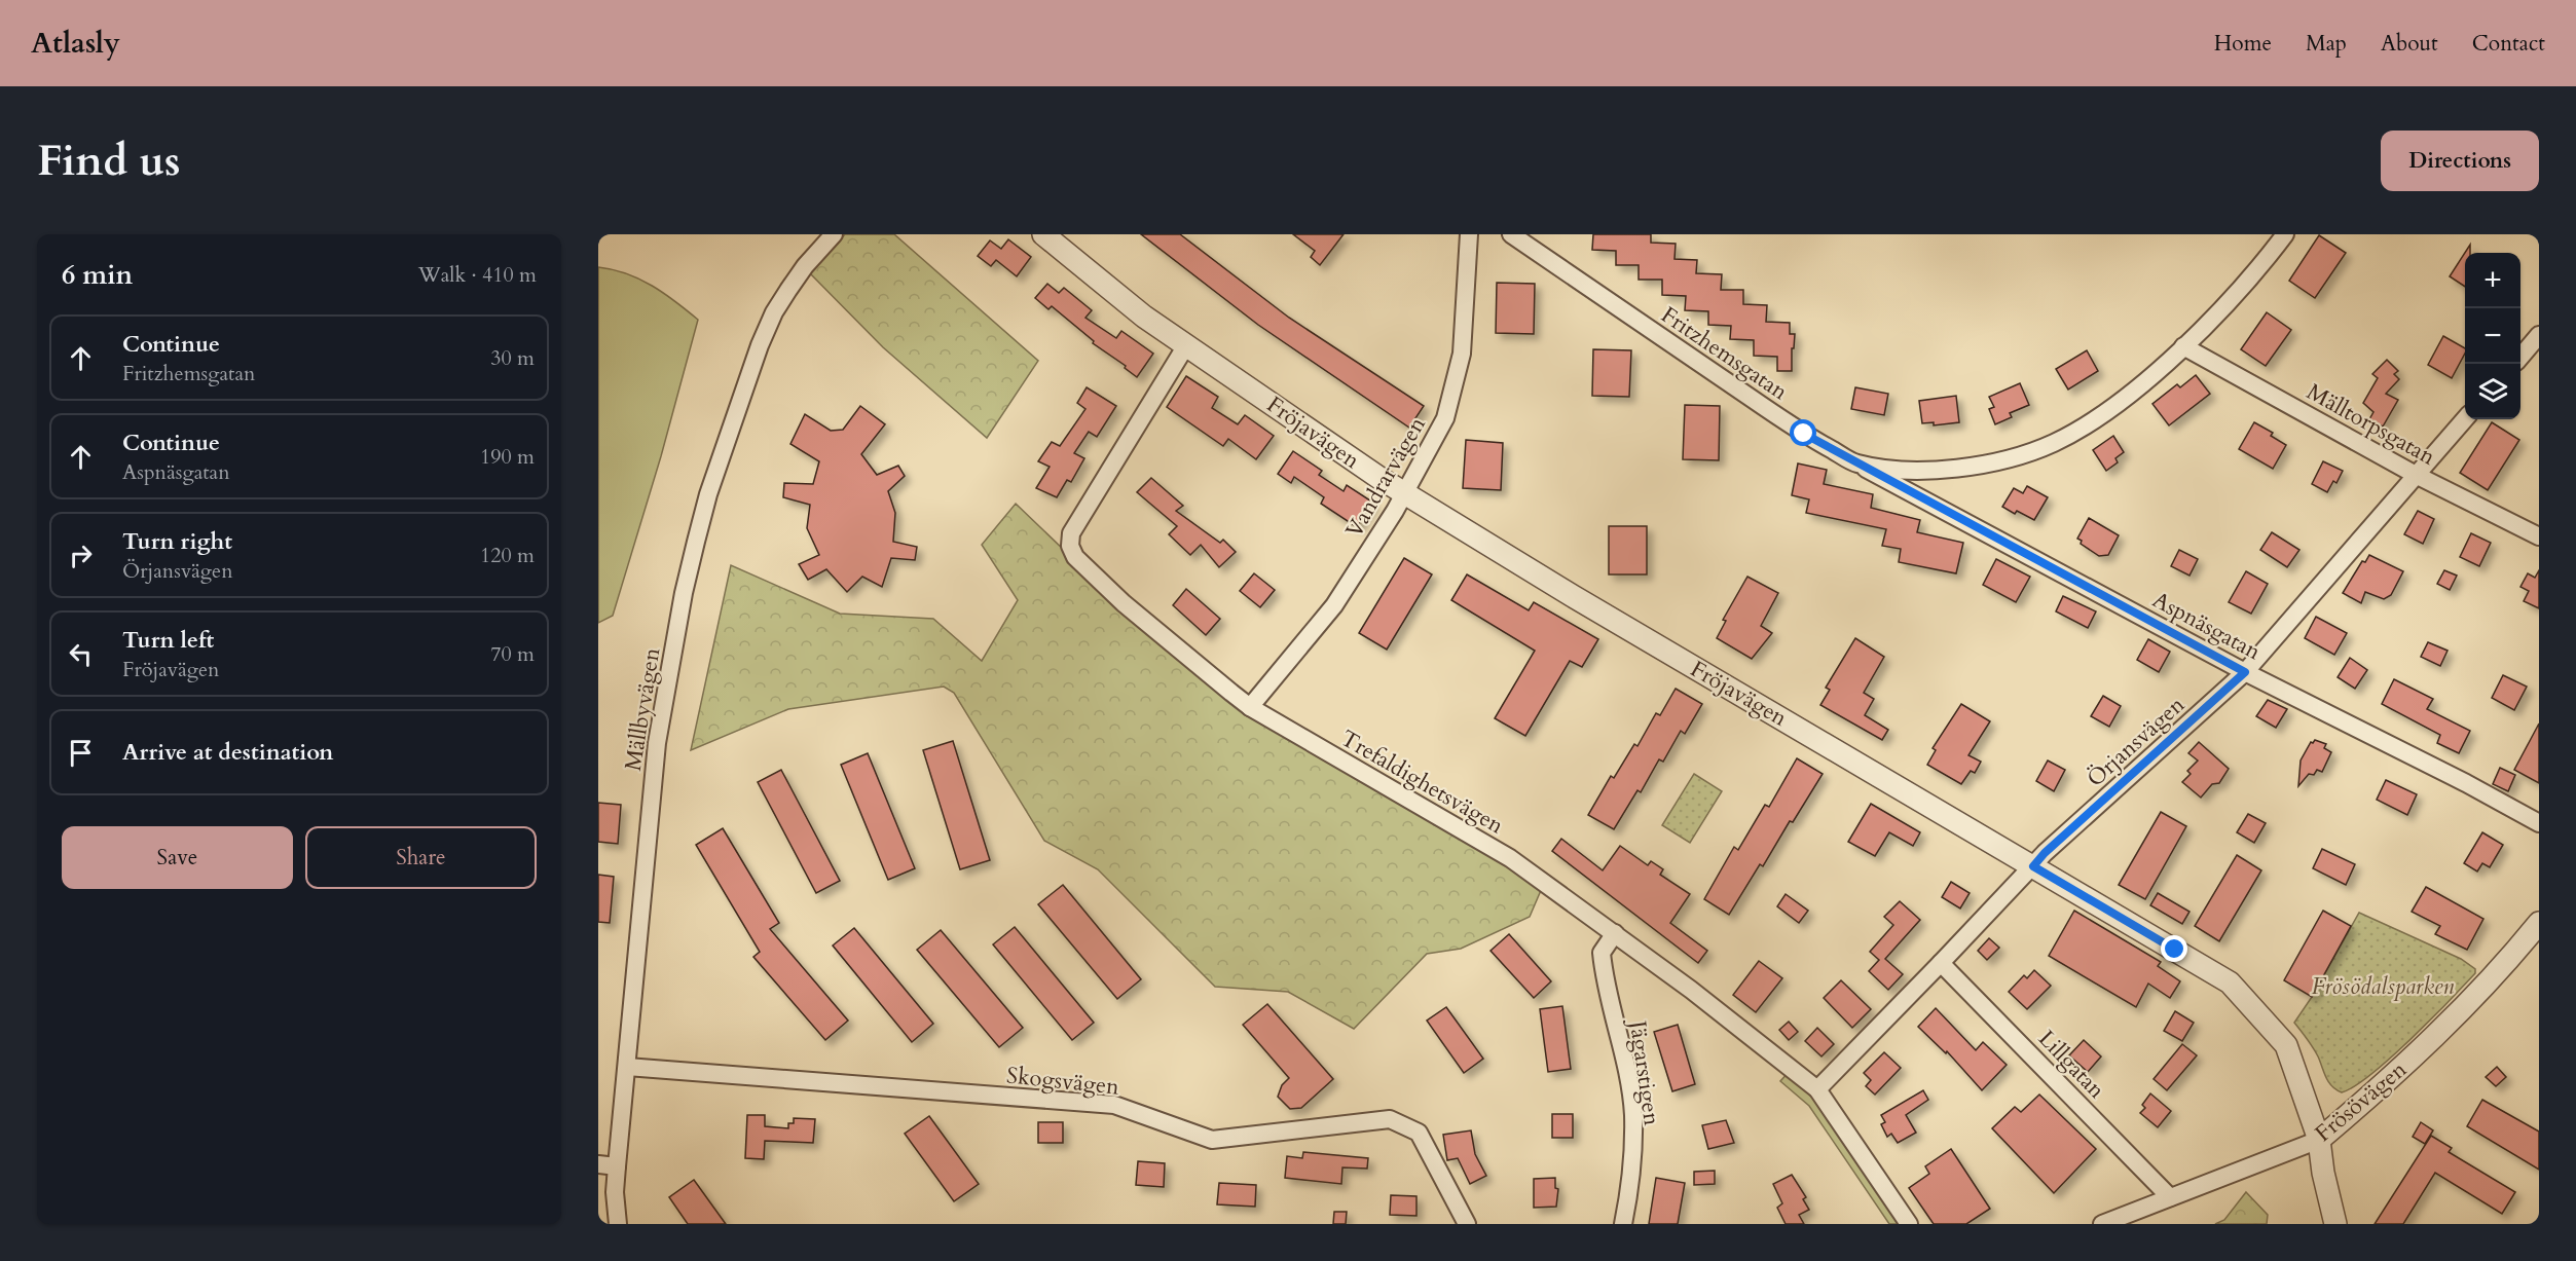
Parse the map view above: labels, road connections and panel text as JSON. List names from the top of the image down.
{
  "streets": {
    "street": [
      "Fritzhemsgatan",
      "Mälltorpsgatan",
      "Fröjavägen",
      "Vandrarvägen",
      "Aspnäsgatan",
      "Mällbyvägen",
      "Örjansvägen",
      "Trefaldighetsvägen",
      "Lillgatan",
      "Jägarstigen",
      "Skogsvägen",
      "Frösövägen"
    ]
  },
  "crossings": [
    ["Fritzhemsgatan", "Mälltorpsgatan"],
    ["Fritzhemsgatan", "Aspnäsgatan"],
    ["Mälltorpsgatan", "Örjansvägen"],
    ["Fröjavägen", "Vandrarvägen"],
    ["Fröjavägen", "Örjansvägen"],
    ["Fröjavägen", "Trefaldighetsvägen"],
    ["Fröjavägen", "Frösövägen"],
    ["Vandrarvägen", "Trefaldighetsvägen"],
    ["Aspnäsgatan", "Örjansvägen"],
    ["Mällbyvägen", "Skogsvägen"],
    ["Örjansvägen", "Trefaldighetsvägen"],
    ["Örjansvägen", "Lillgatan"],
    ["Trefaldighetsvägen", "Jägarstigen"],
    ["Lillgatan", "Frösövägen"]
  ],
  "parks": ["Frösödalsparken"],
  "page": {
    "header": "Atlasly",
    "nav": [
      "Home",
      "Map",
      "About",
      "Contact"
    ],
    "buttons": [
      "Directions",
      ["Save", "Share"]
    ],
    "title": "Find us",
    "heading": ["6 min", "Walk · 410 m"],
    "map_buttons": ["+", "−"],
    "list": [
      ["Continue", "Fritzhemsgatan", "30 m"],
      ["Continue", "Aspnäsgatan", "190 m"],
      ["Turn right", "Örjansvägen", "120 m"],
      ["Turn left", "Fröjavägen", "70 m"],
      "Arrive at destination"
    ]
  }
}
